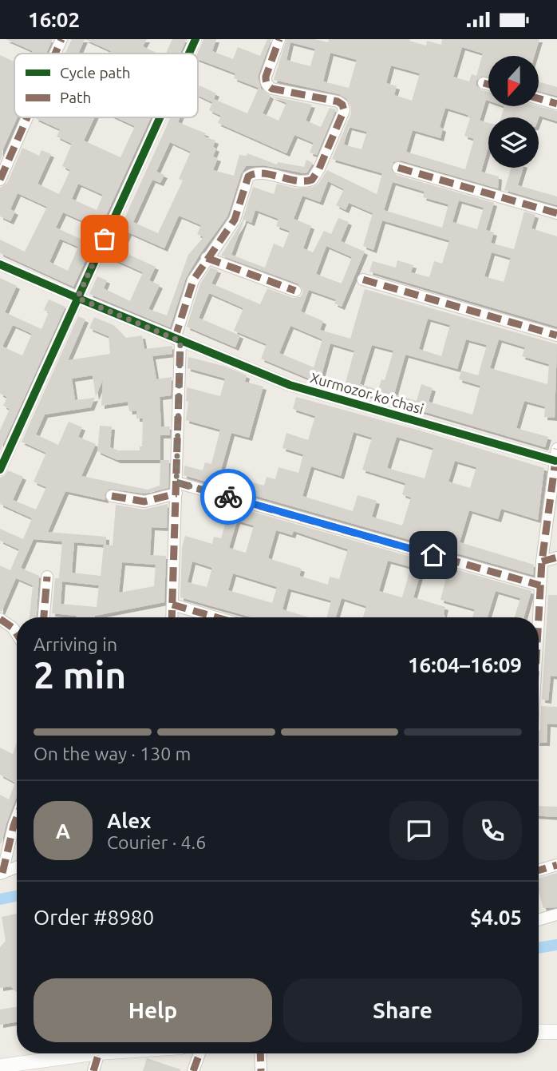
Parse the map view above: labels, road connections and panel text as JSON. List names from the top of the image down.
{
  "streets": {
    "street": ["Xurmozor koʻchasi"]
  },
  "legend": ["Cycle path", "Path"],
  "north": "bottom",
  "page": {
    "status": "16:02",
    "heading": ["2 min", "Arriving in", "16:04–16:09"],
    "panel": [
      "Alex",
      "Courier · 4.6",
      "Order #8980",
      "$4.05"
    ],
    "bar": "On the way · 130 m",
    "round": "A",
    "buttons": ["Help", "Share"]
  }
}
